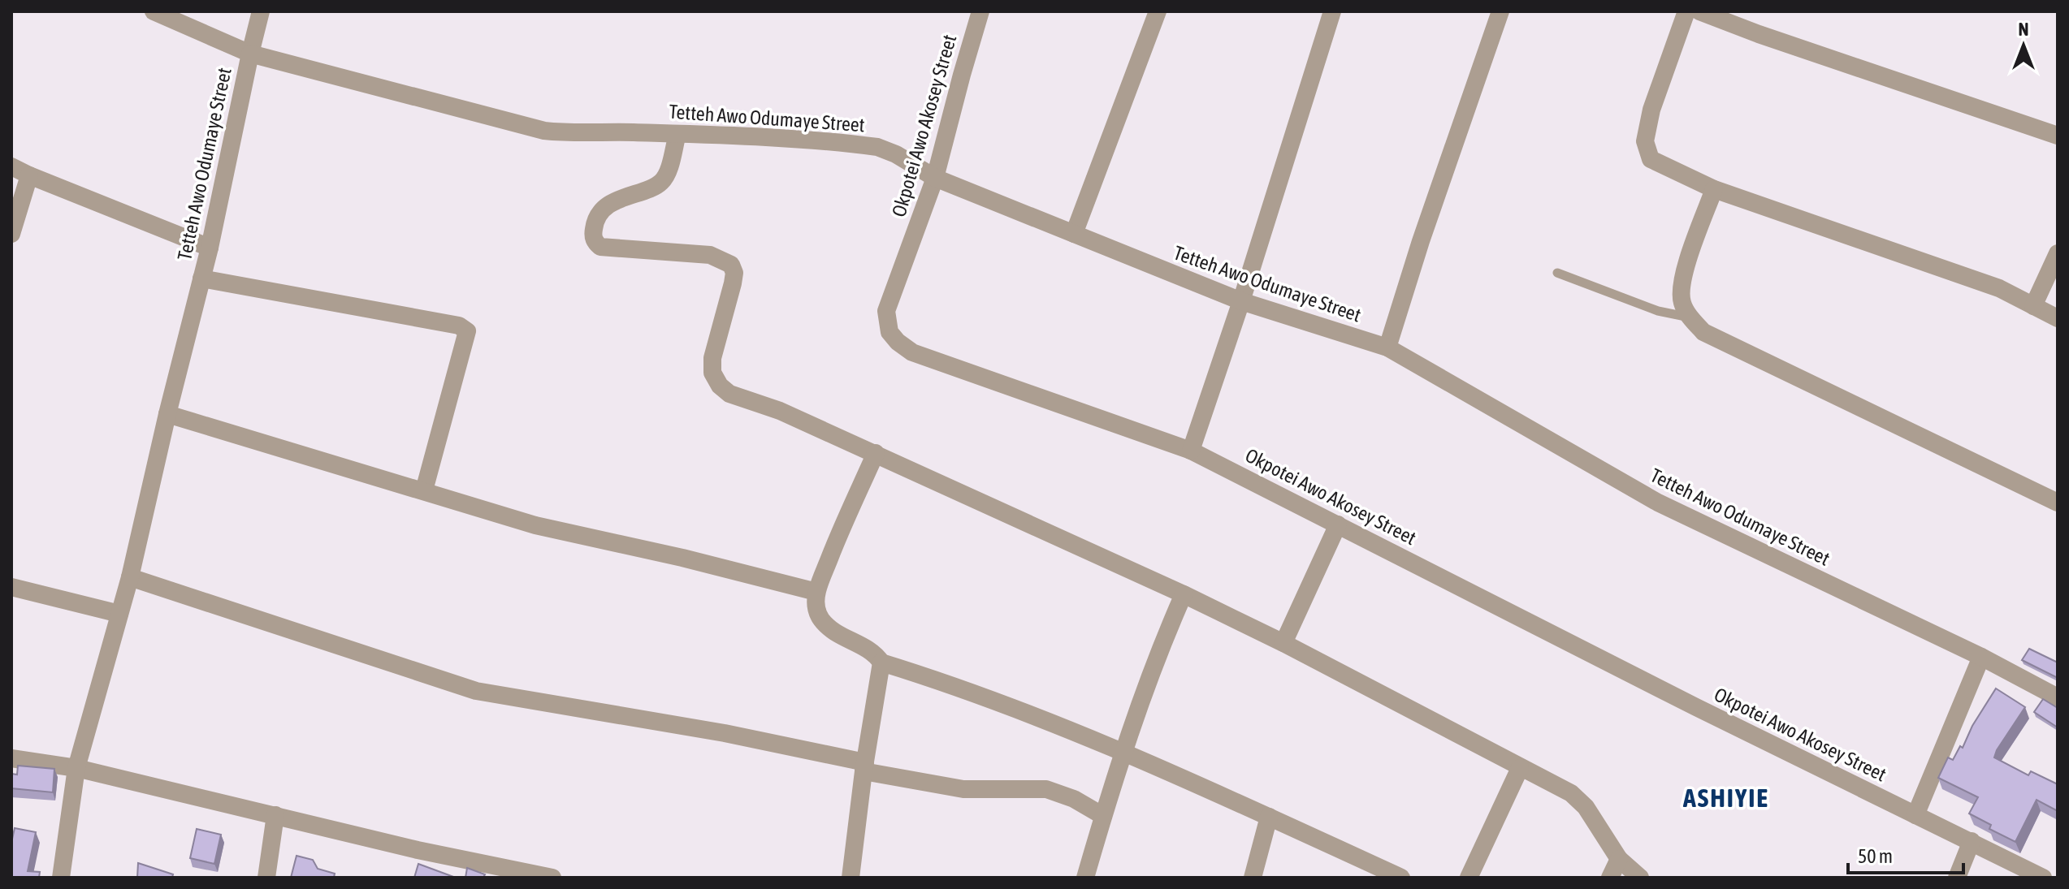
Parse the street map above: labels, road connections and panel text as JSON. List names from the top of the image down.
{
  "streets": {
    "street": ["Tetteh Awo Odumaye Street", "Okpotei Awo Akosey Street"]
  },
  "crossings": [
    ["Tetteh Awo Odumaye Street", "Okpotei Awo Akosey Street"]
  ],
  "districts": ["ASHIYIE"],
  "scale_bar": "50 m",
  "north": "top"
}
